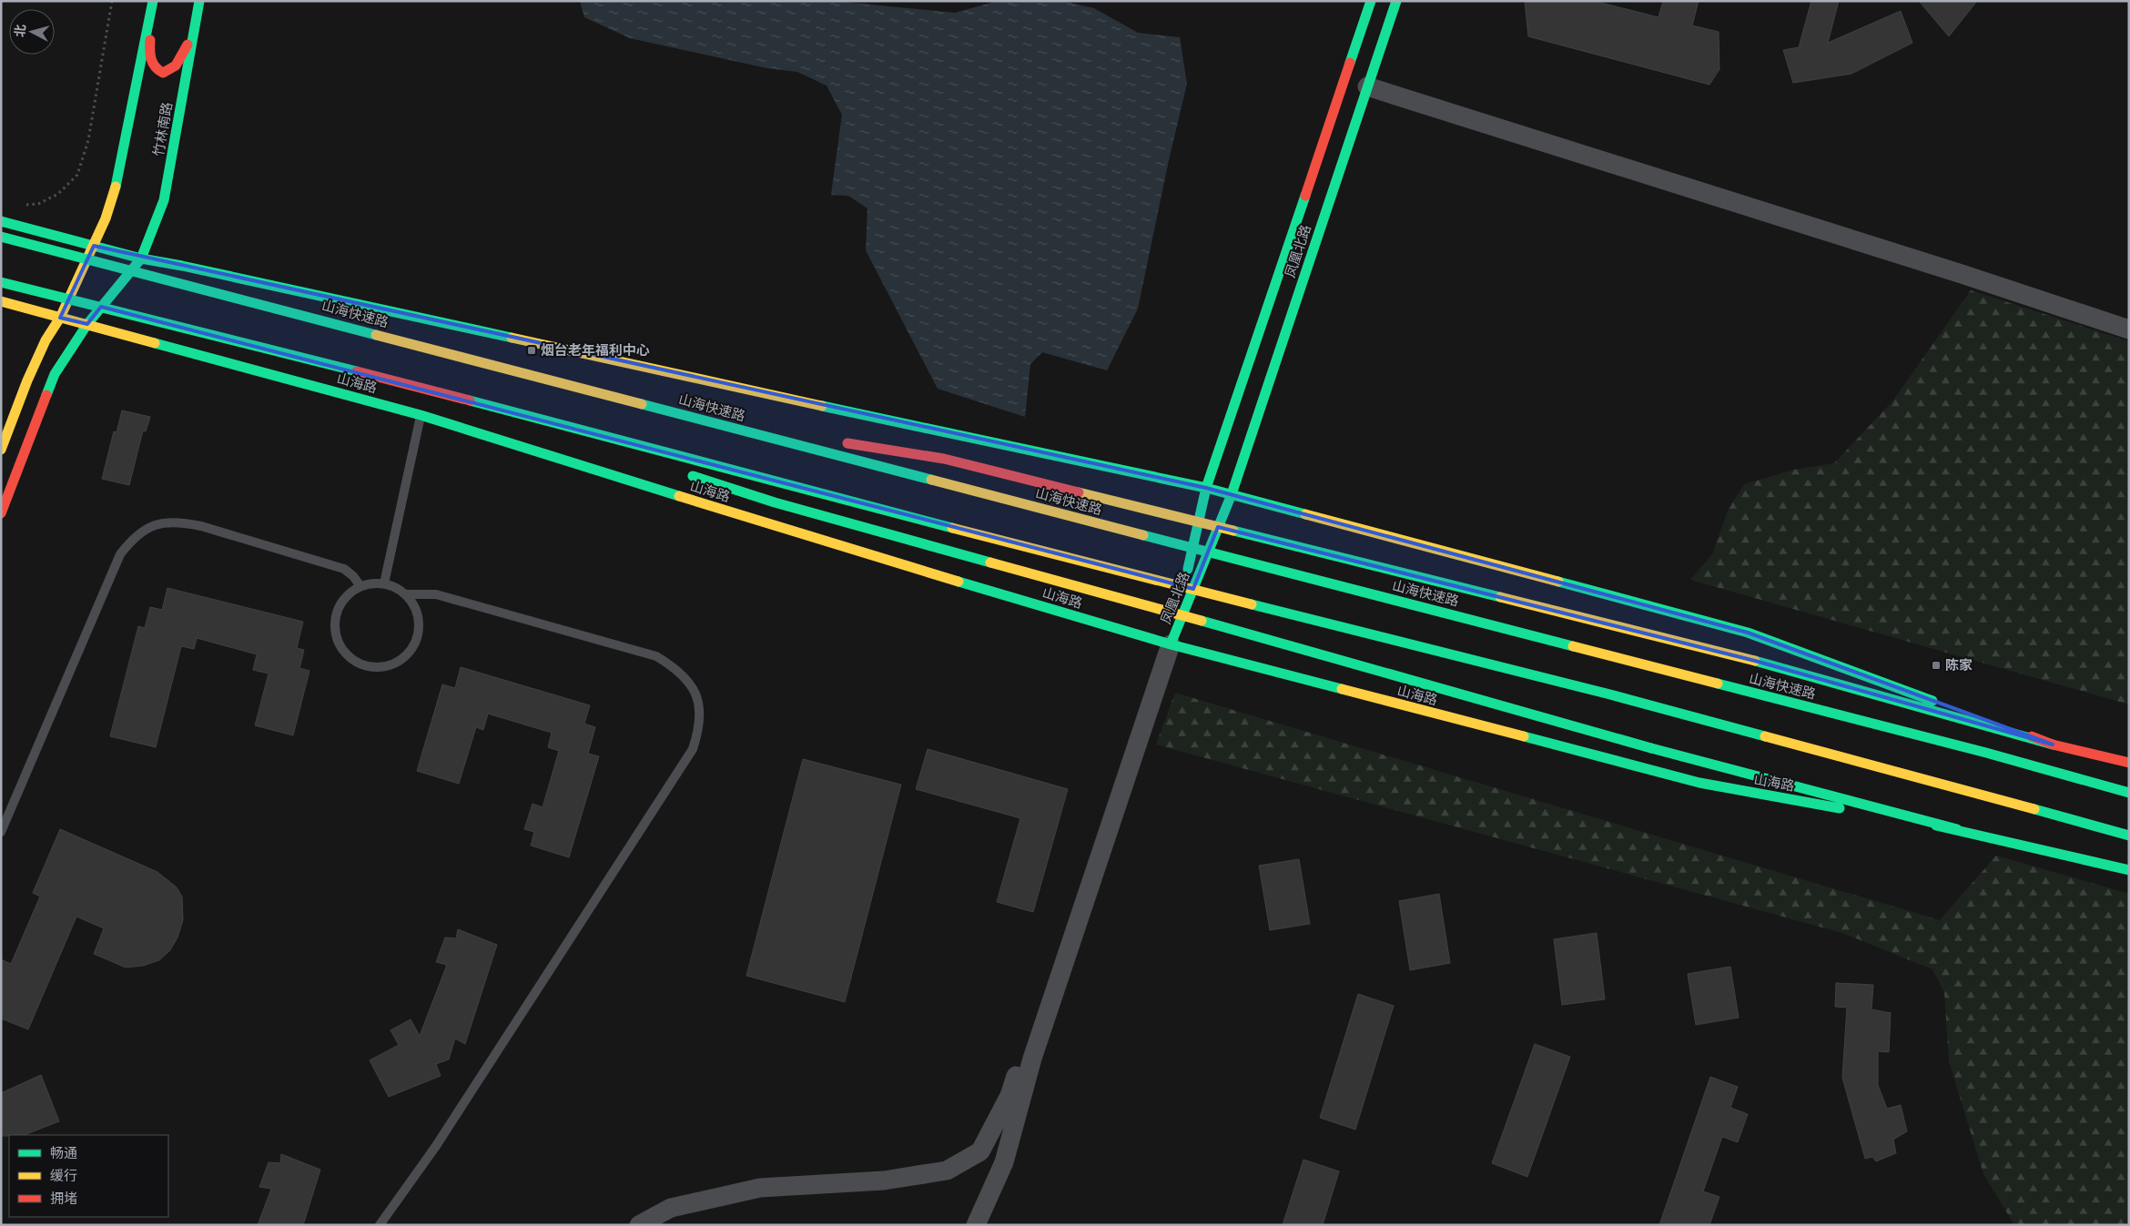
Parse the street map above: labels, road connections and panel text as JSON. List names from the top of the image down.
{
  "streets": {
    "main road": [
      "竹林南路",
      "凤凰北路",
      "山海快速路",
      "山海路"
    ]
  },
  "crossings": [
    ["竹林南路", "山海路"],
    ["凤凰北路", "山海路"]
  ],
  "places": {
    "transit": ["烟台老年福利中心", "陈家"]
  },
  "legend": ["畅通", "缓行", "拥堵"],
  "north": "left"
}
